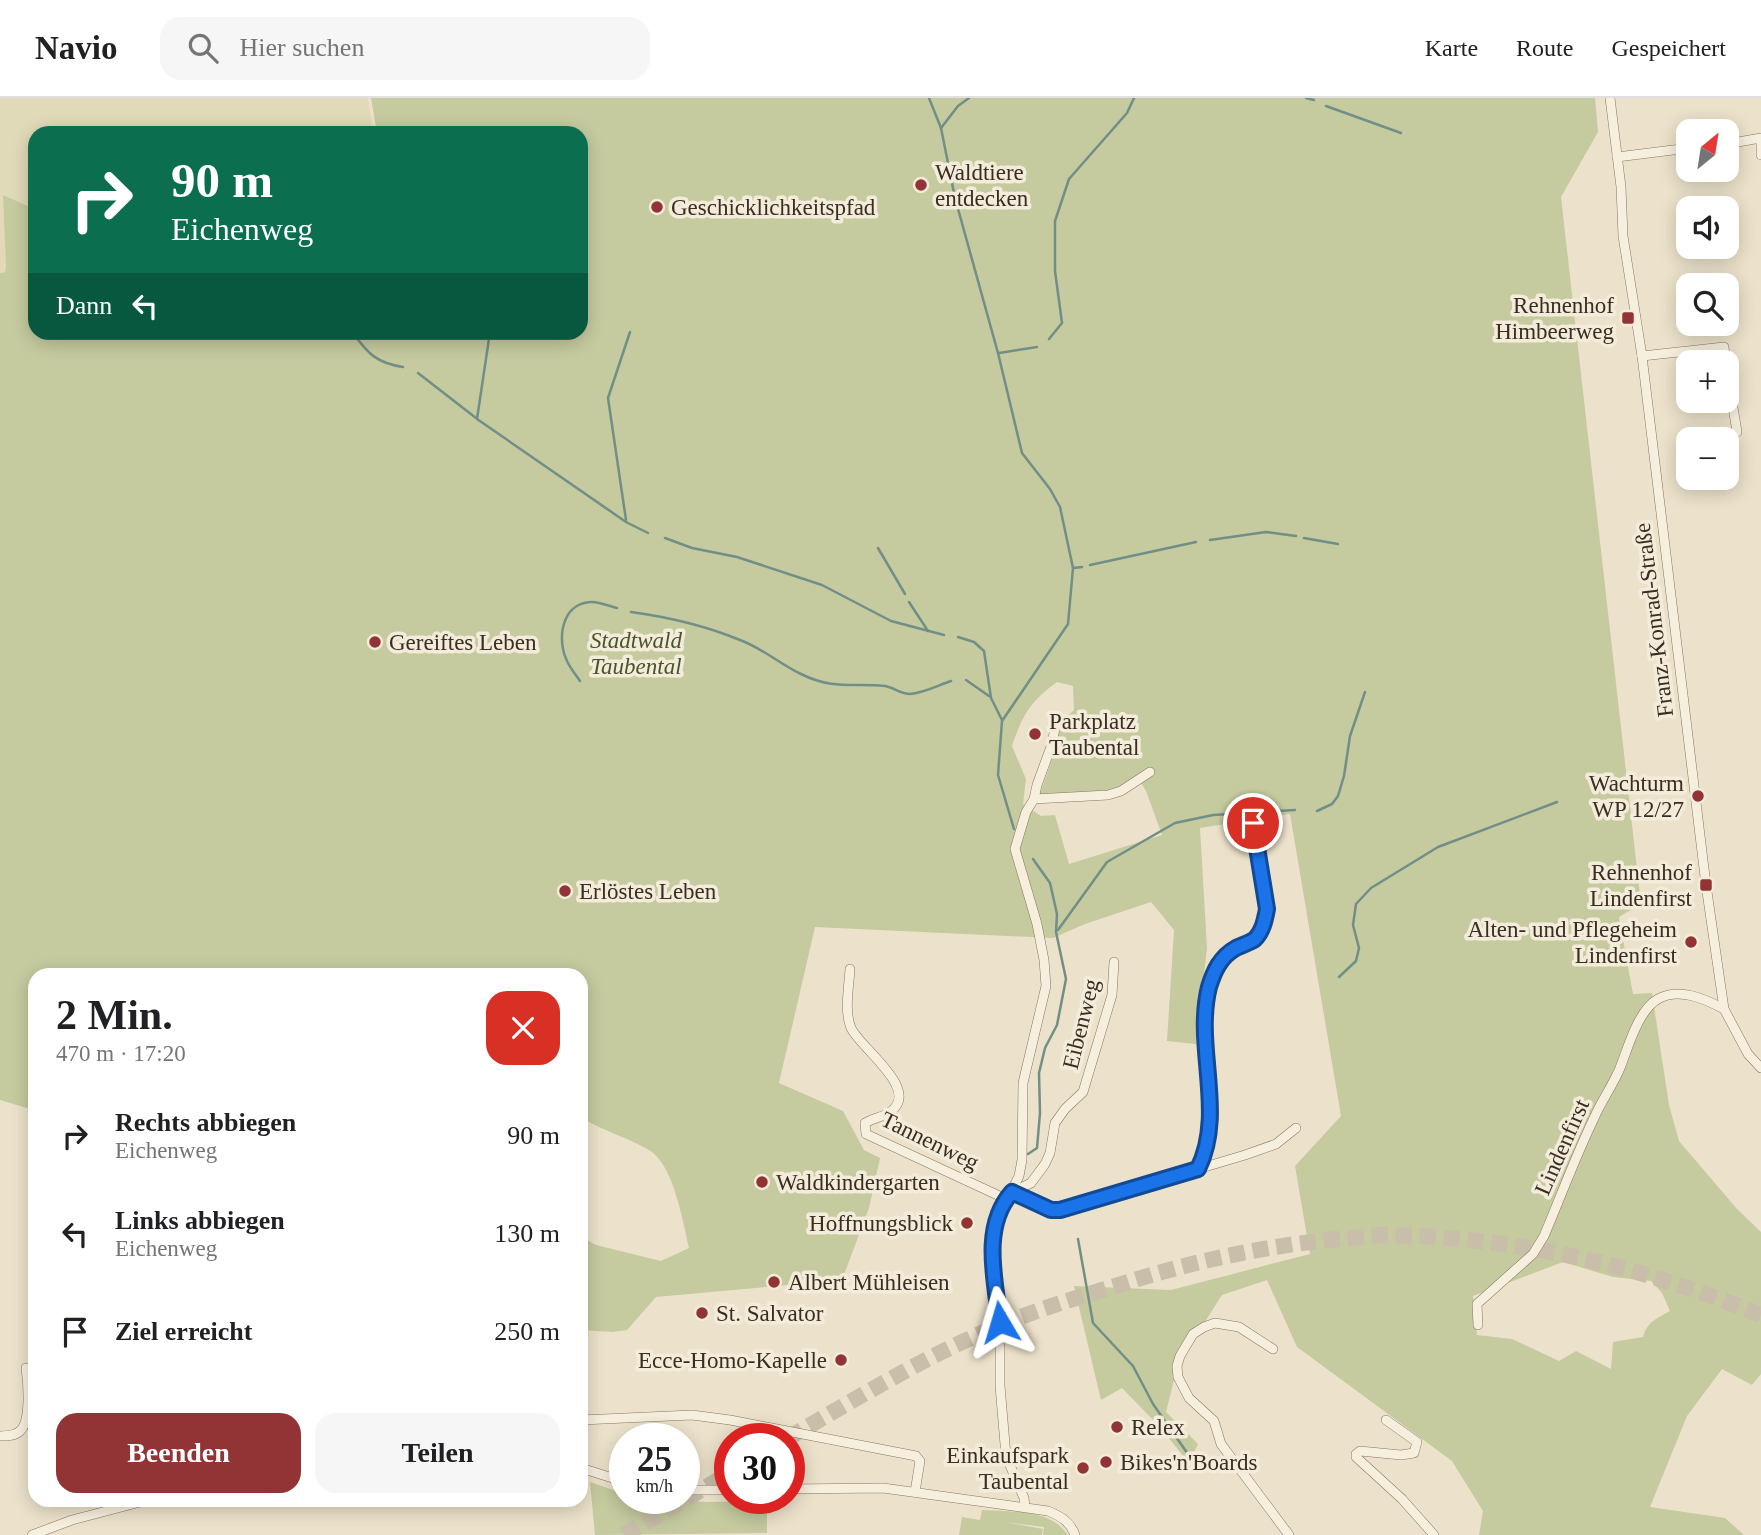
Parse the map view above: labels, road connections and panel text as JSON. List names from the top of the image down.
{
  "streets": {
    "street": [
      "Franz-Konrad-Straße",
      "Eibenweg",
      "Tannenweg",
      "Lindenfirst"
    ]
  },
  "crossings": [
    ["Franz-Konrad-Straße", "Lindenfirst"],
    ["Eibenweg", "Tannenweg"]
  ],
  "parks": ["Stadtwald Taubental"],
  "places": {
    "other": [
      "Waldtiere entdecken",
      "Geschicklichkeitspfad",
      "Gereiftes Leben",
      "Parkplatz Taubental",
      "Wachturm WP 12/27",
      "Erlöstes Leben",
      "Alten- und Pflegeheim Lindenfirst",
      "Waldkindergarten",
      "Hoffnungsblick",
      "Albert Mühleisen",
      "St. Salvator",
      "Ecce-Homo-Kapelle",
      "Relex",
      "Bikes'n'Boards",
      "Einkaufspark Taubental"
    ],
    "transit": ["Rehnenhof Himbeerweg", "Rehnenhof Lindenfirst"]
  },
  "north": "top right",
  "page": {
    "header": "Navio",
    "search": "Hier suchen",
    "nav": ["Karte", "Route", "Gespeichert"],
    "map_buttons": ["+", "−"],
    "turn": ["90 m", "Eichenweg"],
    "then": "Dann",
    "heading": ["2 Min.", "470 m · 17:20"],
    "list": [
      {
        "name": "Rechts abbiegen",
        "note": "Eichenweg",
        "value": "90 m"
      },
      {
        "name": "Links abbiegen",
        "note": "Eichenweg",
        "value": "130 m"
      },
      {
        "name": "Ziel erreicht",
        "value": "250 m"
      }
    ],
    "buttons": ["Beenden", "Teilen"],
    "speed": "25 km/h",
    "limit": "30"
  }
}
